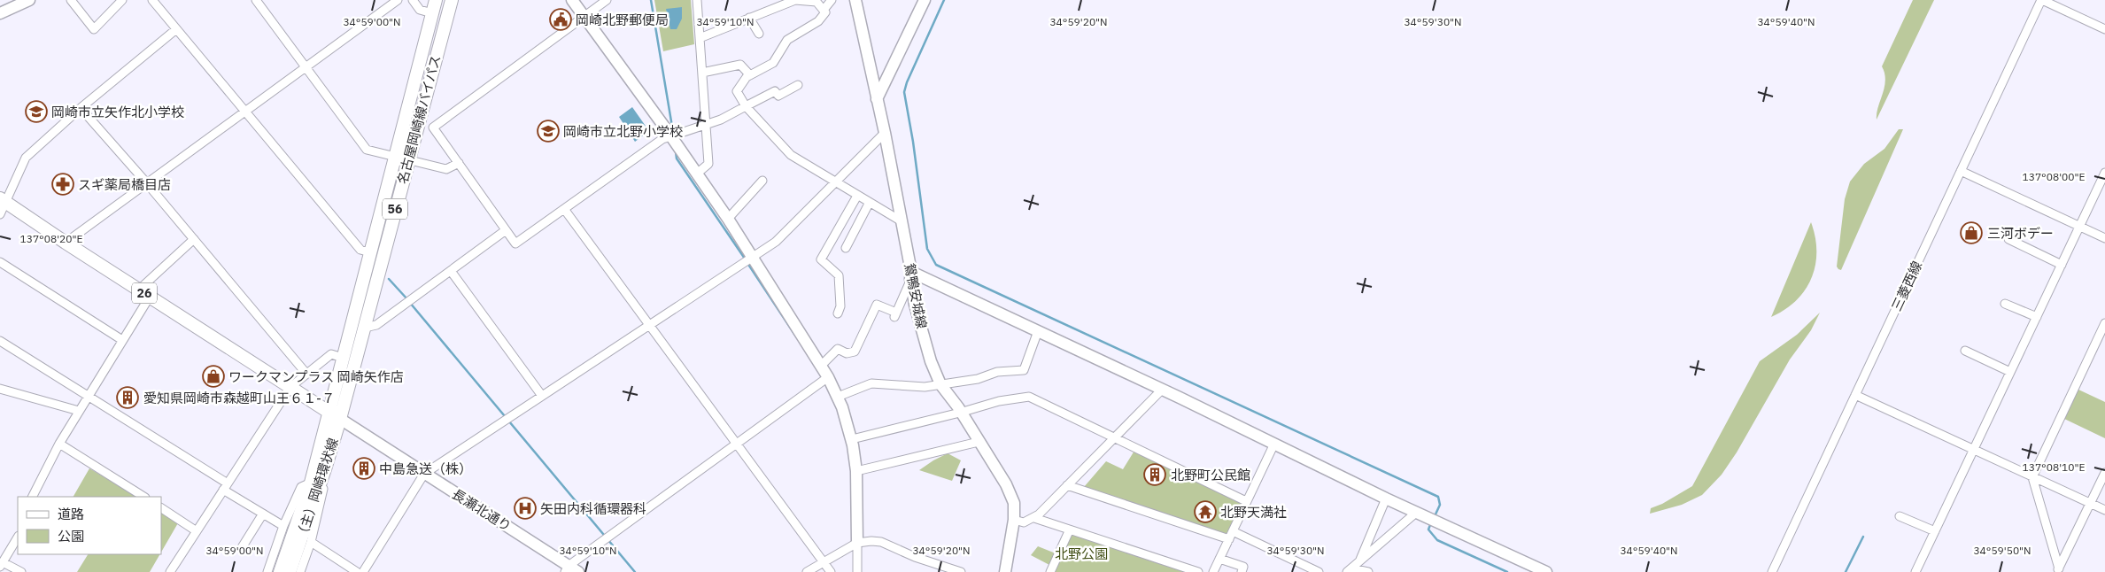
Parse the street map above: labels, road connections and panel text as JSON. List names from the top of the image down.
{
  "streets": {
    "main road": [
      "名古屋岡崎線バイパス",
      "56",
      "26",
      "（主）岡崎環状線"
    ],
    "street": ["三菱西線", "鴛鴨安城線", "長瀬北通り"]
  },
  "crossings": [
    ["名古屋岡崎線バイパス", "26"],
    ["名古屋岡崎線バイパス", "（主）岡崎環状線"],
    ["名古屋岡崎線バイパス", "長瀬北通り"],
    ["26", "（主）岡崎環状線"],
    ["26", "長瀬北通り"],
    ["（主）岡崎環状線", "長瀬北通り"]
  ],
  "parks": ["北野公園"],
  "places": {
    "public building": ["岡崎北野郵便局"],
    "school or university": ["岡崎市立矢作北小学校", "岡崎市立北野小学校"],
    "pharmacy": ["スギ薬局橋目店"],
    "shop": ["三河ボデー", "ワークマンプラス 岡崎矢作店"],
    "building": ["愛知県岡崎市森越町山王６１‐７", "中島急送（株）", "北野町公民館"],
    "hospital": ["矢田内科循環器科"],
    "temple": ["北野天満社"]
  },
  "legend": ["道路", "公園"],
  "coordinates": [
    "34°59'30\"N",
    "34°59'40\"N",
    "34°59'00\"N",
    "34°59'10\"N",
    "34°59'20\"N",
    "137°08'00\"E",
    "137°08'20\"E",
    "137°08'10\"E",
    "34°59'50\"N"
  ]
}
